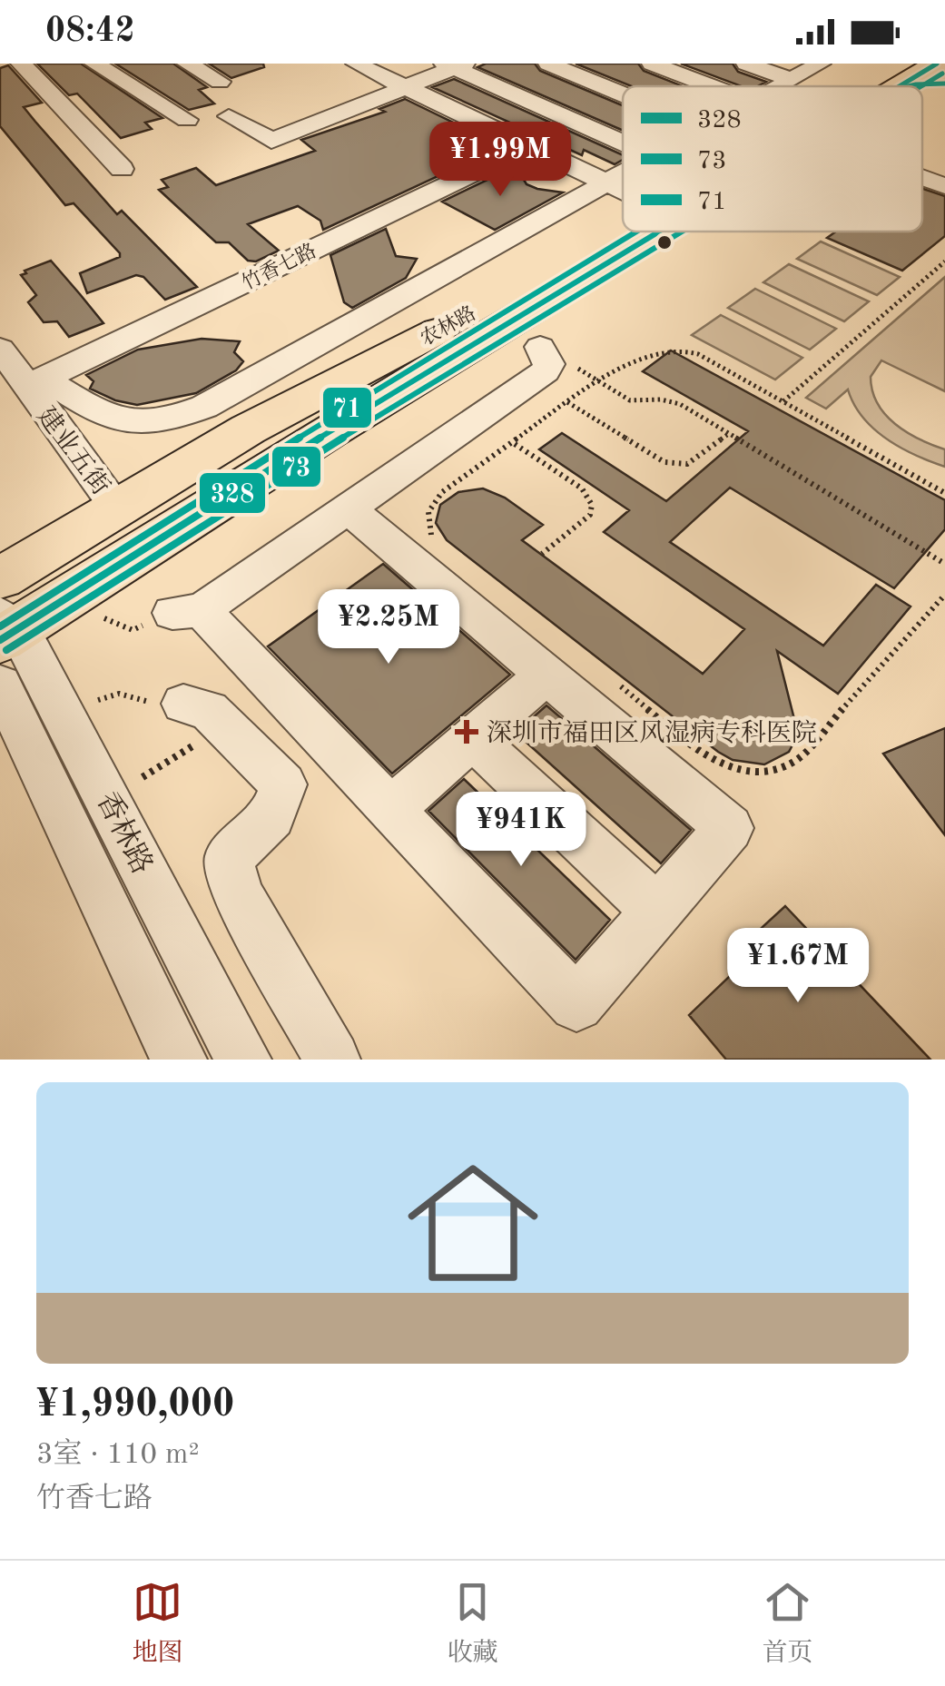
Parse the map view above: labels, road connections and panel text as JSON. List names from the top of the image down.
{
  "streets": {
    "main road": ["农林路"],
    "street": ["竹香七路", "建业五街", "香林路"]
  },
  "crossings": [
    ["竹香七路", "建业五街"],
    ["农林路", "建业五街"],
    ["农林路", "香林路"]
  ],
  "places": {
    "health": ["深圳市福田区风湿病专科医院"]
  },
  "lines": ["transit line 328", "transit line 73", "transit line 71"],
  "legend": ["328", "73", "71"],
  "page": {
    "status": "08:42",
    "price": [
      "¥1.99M",
      "¥2.25M",
      "¥941K",
      "¥1.67M"
    ],
    "list": [
      {
        "name": "¥1,990,000",
        "note": "3室 · 110 m² · 竹香七路"
      }
    ],
    "tabs": ["地图", "收藏", "首页"]
  }
}
